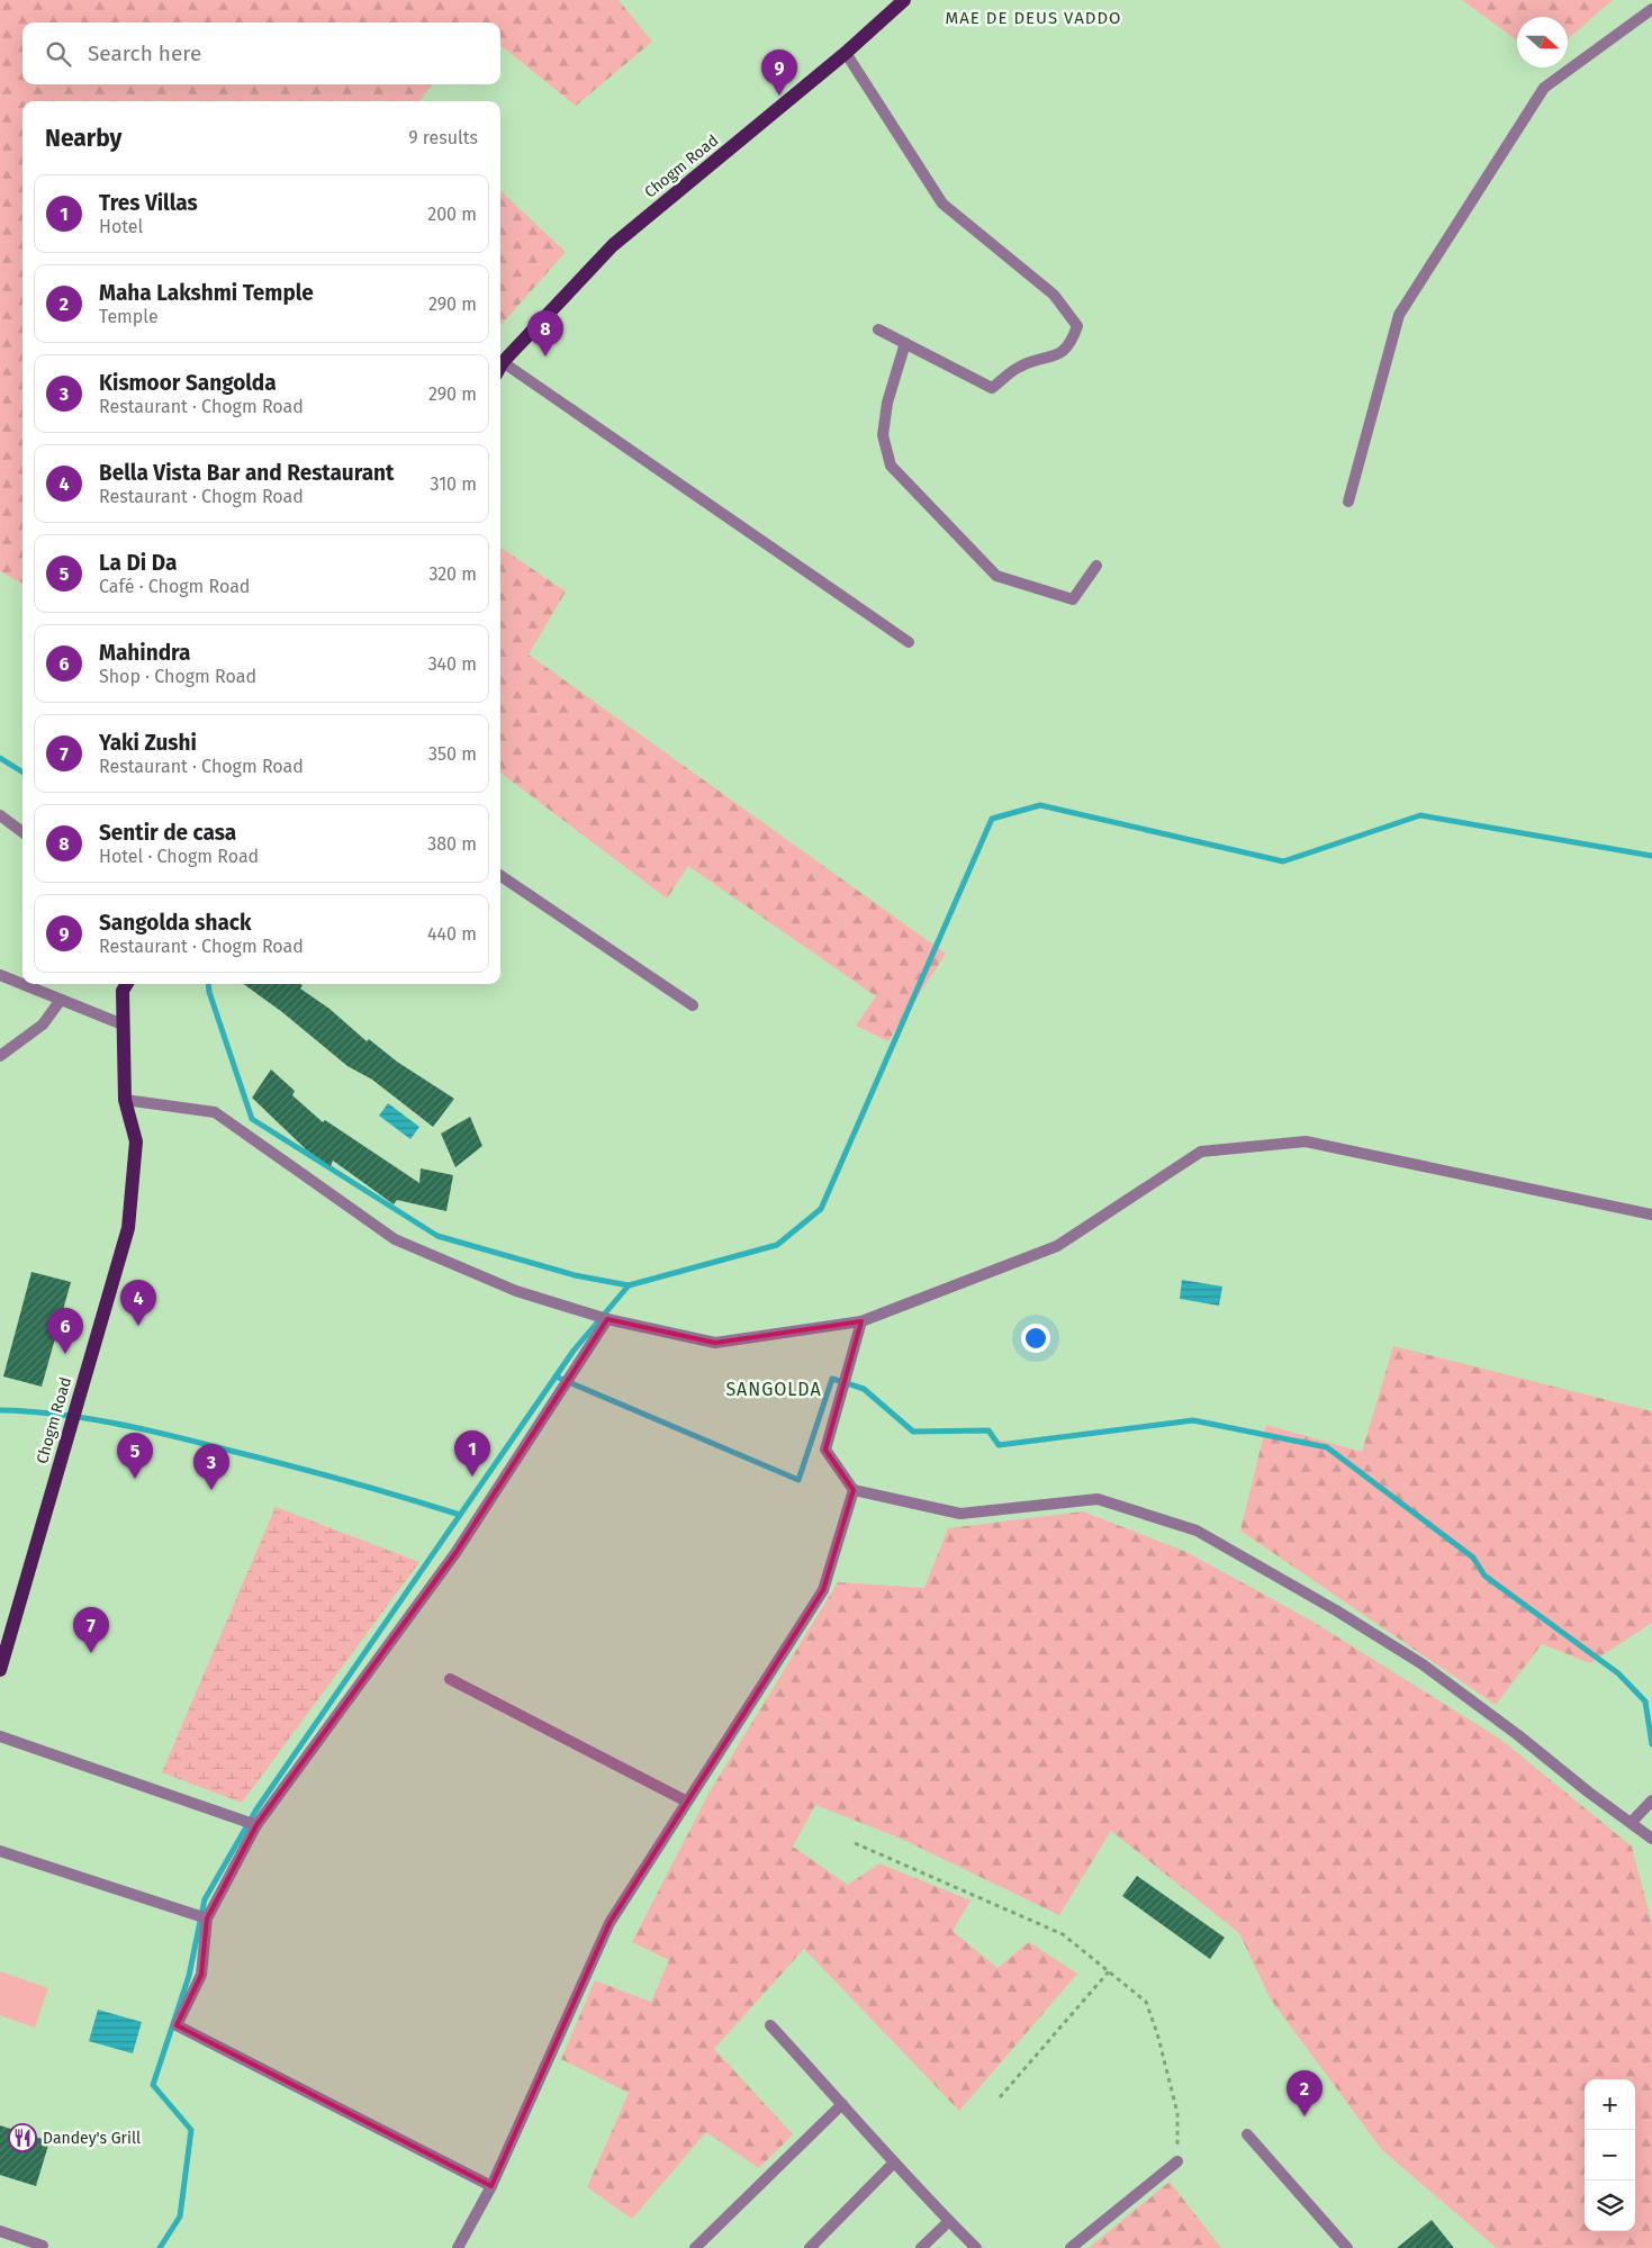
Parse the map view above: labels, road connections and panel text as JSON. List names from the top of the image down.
{
  "streets": {
    "main road": ["Chogm Road"]
  },
  "districts": ["MAE DE DEUS VADDO", "SANGOLDA"],
  "places": {
    "restaurant": ["Dandey's Grill"]
  },
  "north": "right",
  "page": {
    "search": "Search here",
    "pins": [
      "9",
      "8",
      "4",
      "6",
      "1",
      "5",
      "3",
      "7",
      "2"
    ],
    "heading": ["Nearby", "9 results"],
    "list": [
      {
        "mark": "1",
        "name": "Tres Villas",
        "note": "Hotel",
        "value": "200 m"
      },
      {
        "mark": "2",
        "name": "Maha Lakshmi Temple",
        "note": "Temple",
        "value": "290 m"
      },
      {
        "mark": "3",
        "name": "Kismoor Sangolda",
        "note": "Restaurant · Chogm Road",
        "value": "290 m"
      },
      {
        "mark": "4",
        "name": "Bella Vista Bar and Restaurant",
        "note": "Restaurant · Chogm Road",
        "value": "310 m"
      },
      {
        "mark": "5",
        "name": "La Di Da",
        "note": "Café · Chogm Road",
        "value": "320 m"
      },
      {
        "mark": "6",
        "name": "Mahindra",
        "note": "Shop · Chogm Road",
        "value": "340 m"
      },
      {
        "mark": "7",
        "name": "Yaki Zushi",
        "note": "Restaurant · Chogm Road",
        "value": "350 m"
      },
      {
        "mark": "8",
        "name": "Sentir de casa",
        "note": "Hotel · Chogm Road",
        "value": "380 m"
      },
      {
        "mark": "9",
        "name": "Sangolda shack",
        "note": "Restaurant · Chogm Road",
        "value": "440 m"
      }
    ],
    "map_buttons": ["+", "−"]
  }
}
